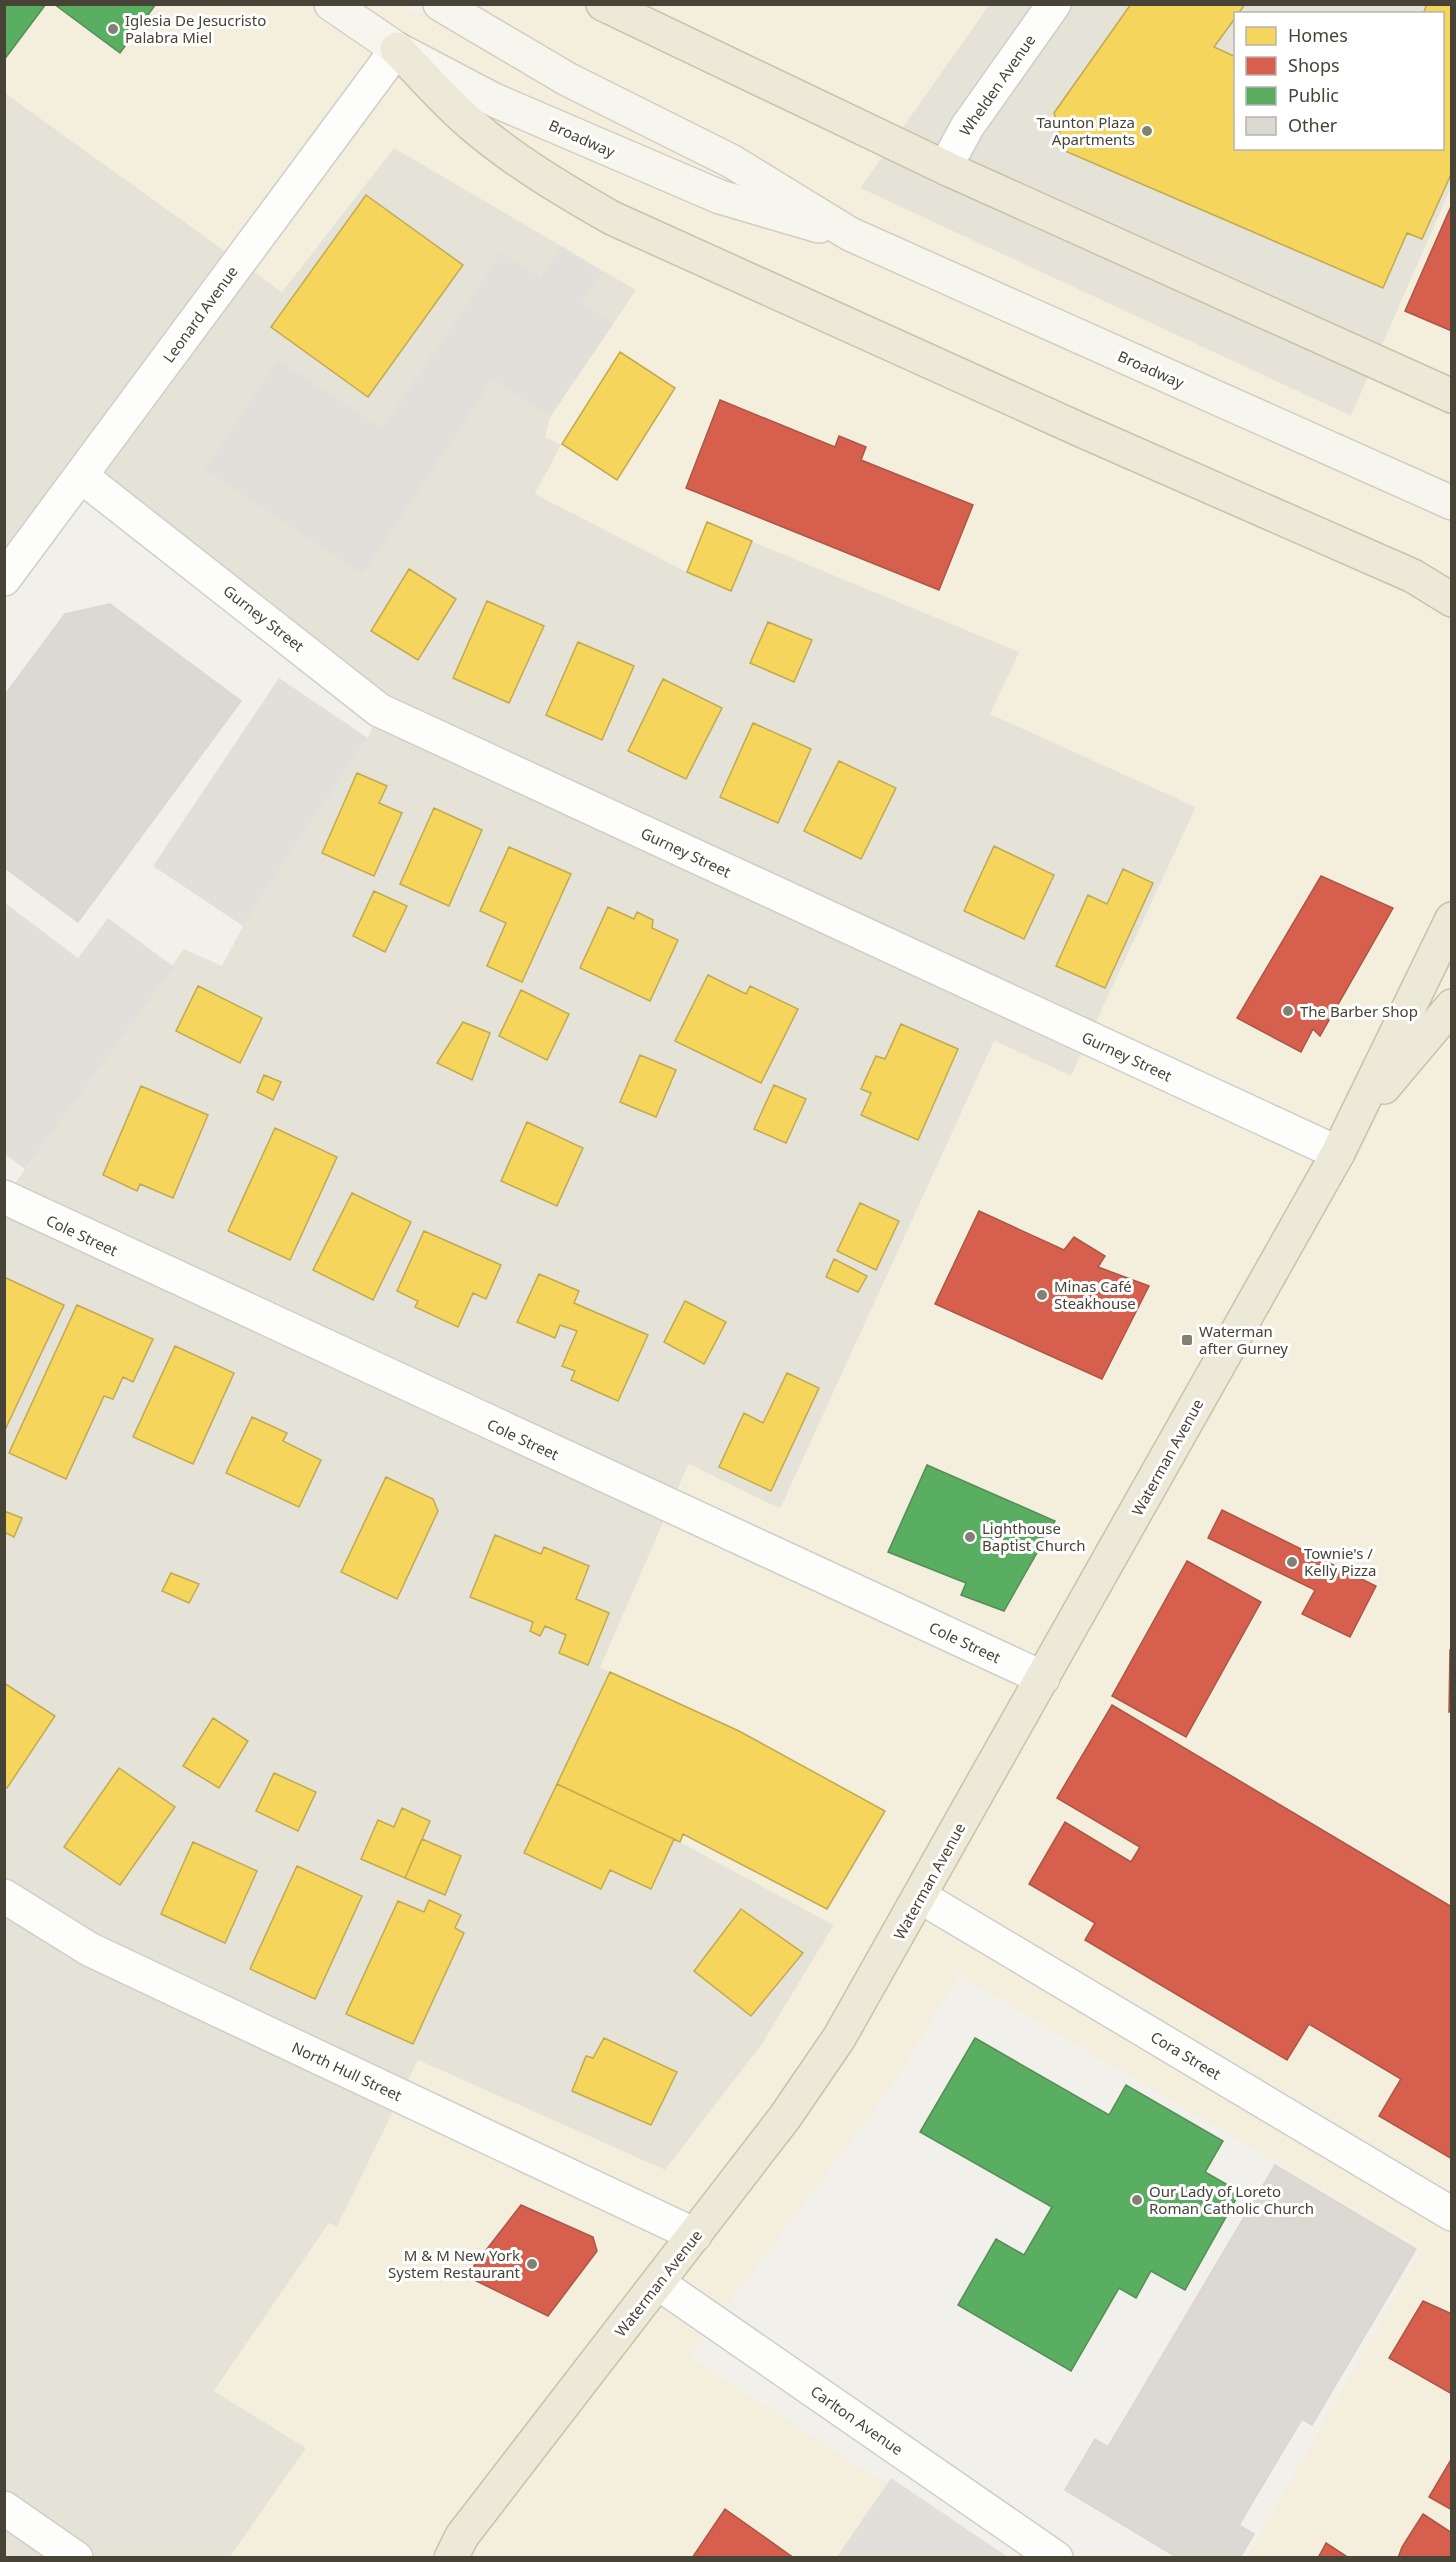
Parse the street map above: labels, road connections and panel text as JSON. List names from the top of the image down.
{
  "streets": {
    "highway": ["Waterman Avenue"],
    "main road": ["Broadway"],
    "street": [
      "Whelden Avenue",
      "Leonard Avenue",
      "Gurney Street",
      "Cole Street",
      "Cora Street",
      "North Hull Street",
      "Carlton Avenue"
    ]
  },
  "crossings": [
    ["Broadway", "Leonard Avenue"],
    ["Leonard Avenue", "Gurney Street"],
    ["Gurney Street", "Waterman Avenue"],
    ["Cole Street", "Waterman Avenue"],
    ["Waterman Avenue", "Cora Street"],
    ["Waterman Avenue", "North Hull Street"],
    ["Waterman Avenue", "Carlton Avenue"]
  ],
  "places": {
    "other": [
      "Iglesia De Jesucristo Palabra Miel",
      "Taunton Plaza Apartments",
      "The Barber Shop",
      "Minas Café Steakhouse",
      "Lighthouse Baptist Church",
      "Townie's / Kelly Pizza",
      "Our Lady of Loreto Roman Catholic Church",
      "M & M New York System Restaurant"
    ],
    "transit": ["Waterman after Gurney"]
  },
  "legend": [
    "Homes",
    "Shops",
    "Public",
    "Other"
  ]
}
